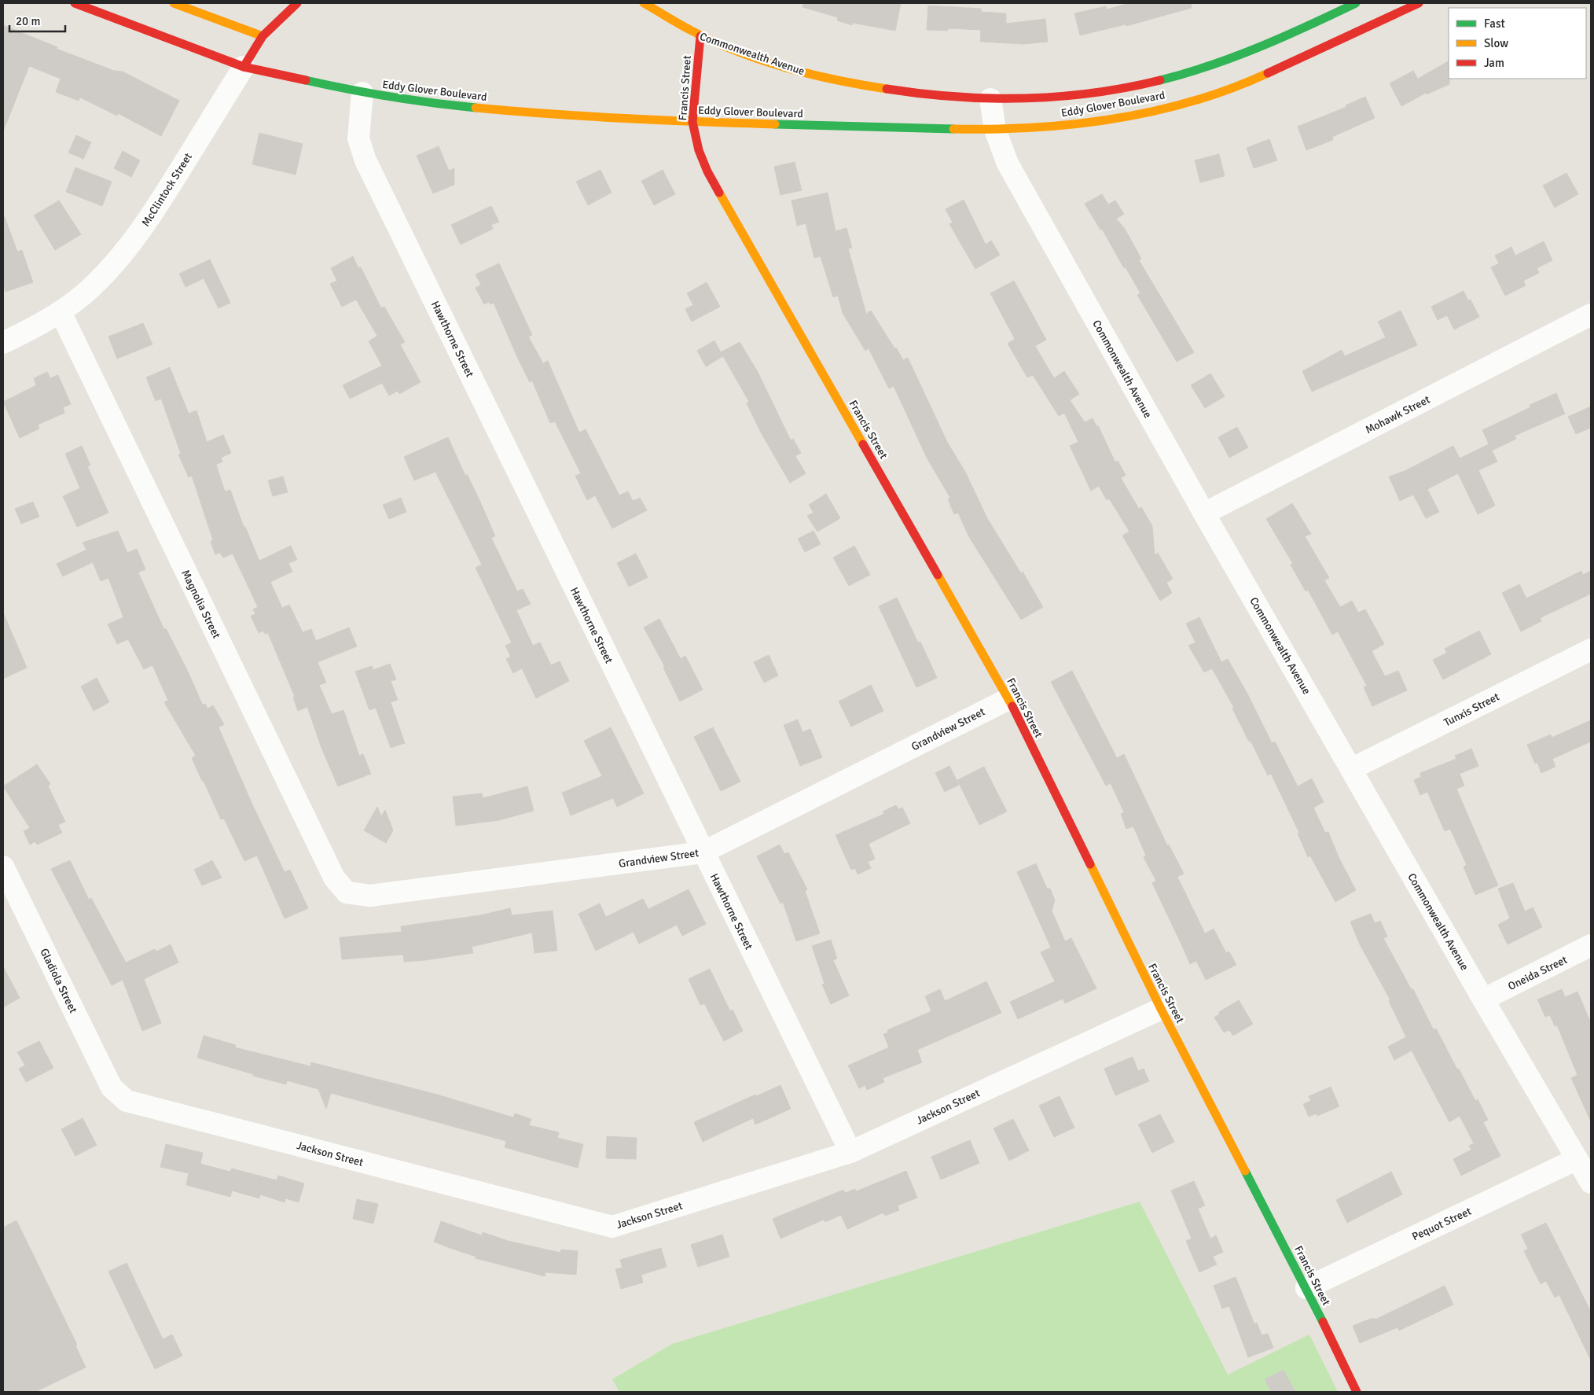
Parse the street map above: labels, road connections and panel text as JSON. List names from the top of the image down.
{
  "streets": {
    "street": [
      "Commonwealth Avenue",
      "Francis Street",
      "Eddy Glover Boulevard",
      "McClintock Street",
      "Hawthorne Street",
      "Mohawk Street",
      "Magnolia Street",
      "Tunxis Street",
      "Grandview Street",
      "Oneida Street",
      "Gladiola Street",
      "Jackson Street",
      "Pequot Street"
    ]
  },
  "crossings": [
    ["Commonwealth Avenue", "Francis Street"],
    ["Commonwealth Avenue", "Eddy Glover Boulevard"],
    ["Commonwealth Avenue", "Mohawk Street"],
    ["Commonwealth Avenue", "Tunxis Street"],
    ["Commonwealth Avenue", "Oneida Street"],
    ["Commonwealth Avenue", "Pequot Street"],
    ["Francis Street", "Eddy Glover Boulevard"],
    ["Francis Street", "Grandview Street"],
    ["Francis Street", "Jackson Street"],
    ["Francis Street", "Pequot Street"],
    ["Eddy Glover Boulevard", "McClintock Street"],
    ["Eddy Glover Boulevard", "Hawthorne Street"],
    ["McClintock Street", "Magnolia Street"],
    ["Hawthorne Street", "Grandview Street"],
    ["Hawthorne Street", "Jackson Street"],
    ["Magnolia Street", "Grandview Street"],
    ["Gladiola Street", "Jackson Street"]
  ],
  "legend": ["Fast", "Slow", "Jam"],
  "scale_bar": "20 m"
}
